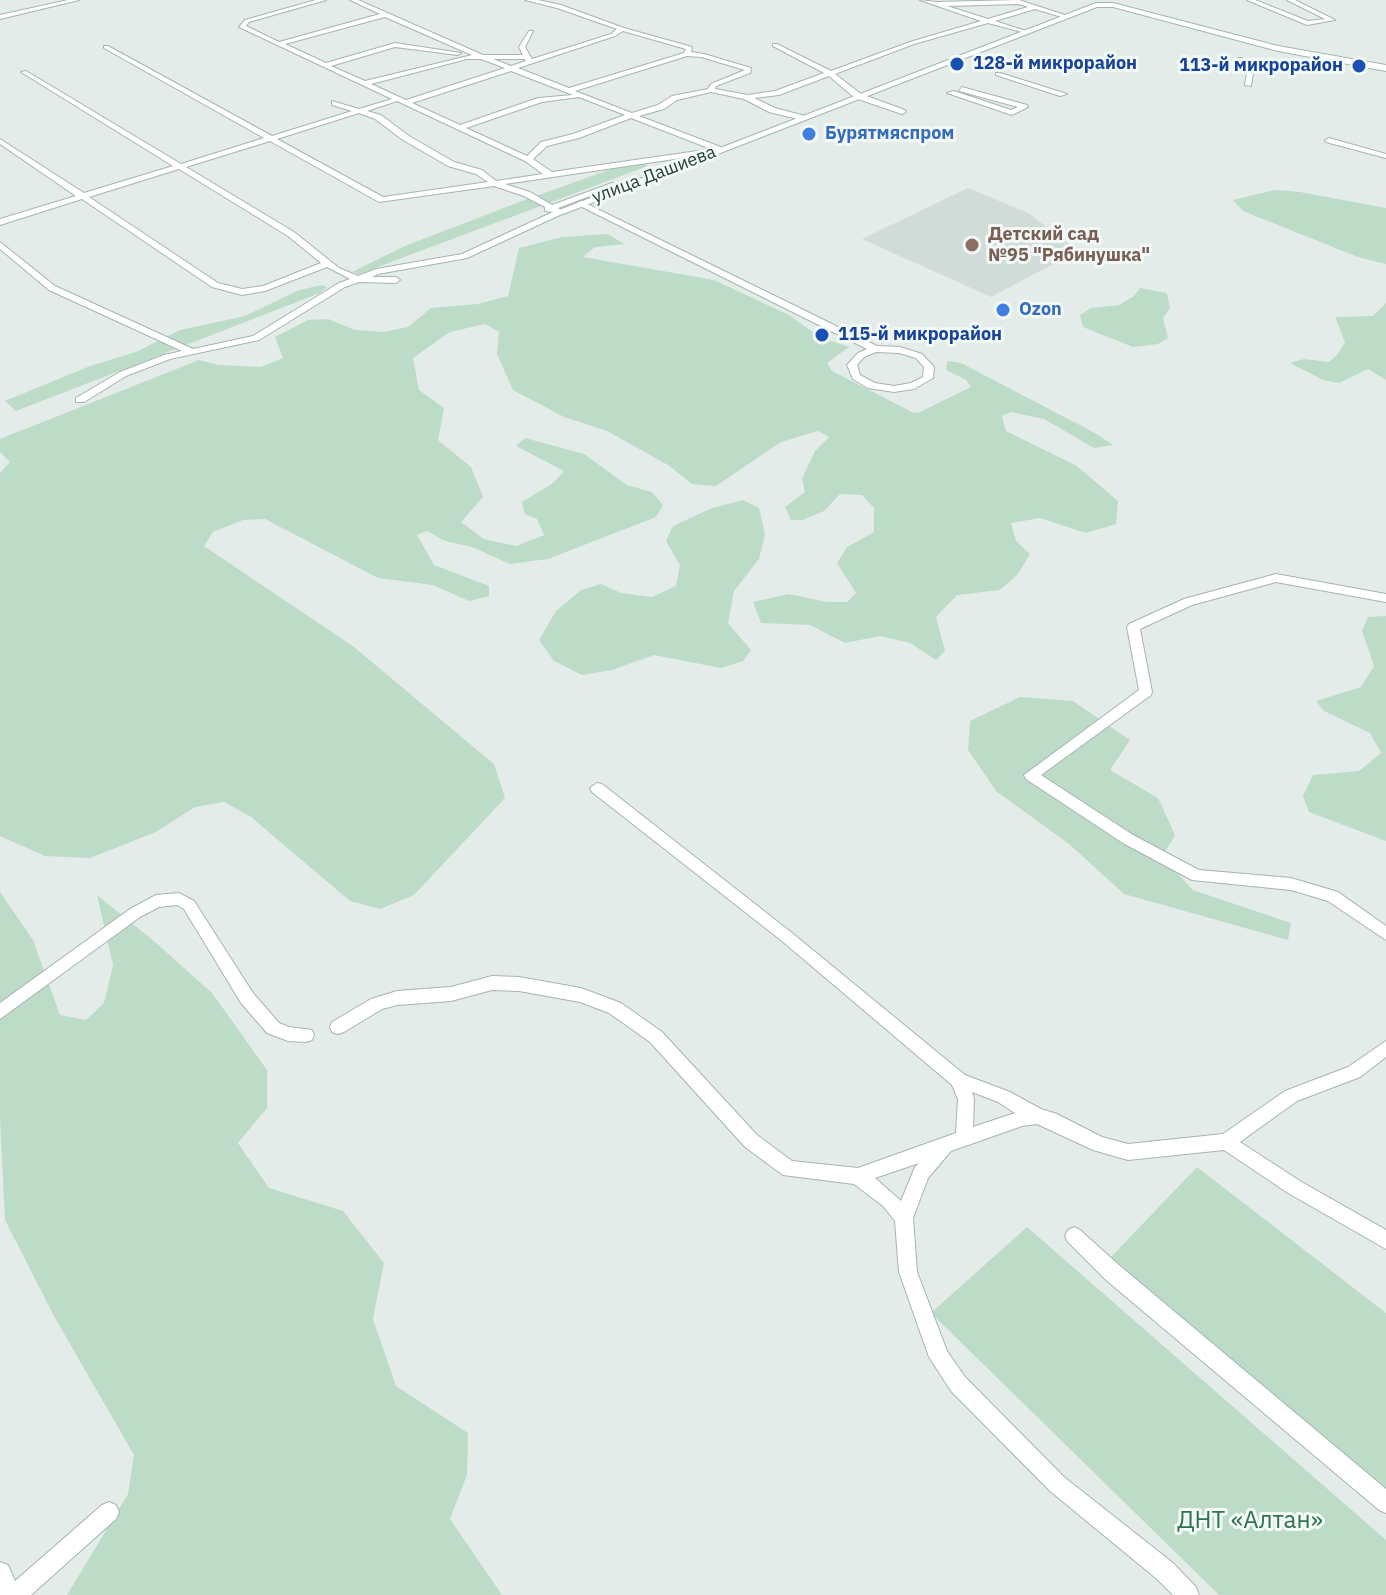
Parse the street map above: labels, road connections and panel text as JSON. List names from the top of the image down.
{
  "streets": {
    "street": ["улица Дашиева"]
  },
  "parks": ["ДНТ «Алтан»"],
  "places": [
    "128-й микрорайон",
    "113-й микрорайон",
    "Бурятмяспром",
    "Детский сад №95 \"Рябинушка\"",
    "Ozon",
    "115-й микрорайон"
  ]
}
